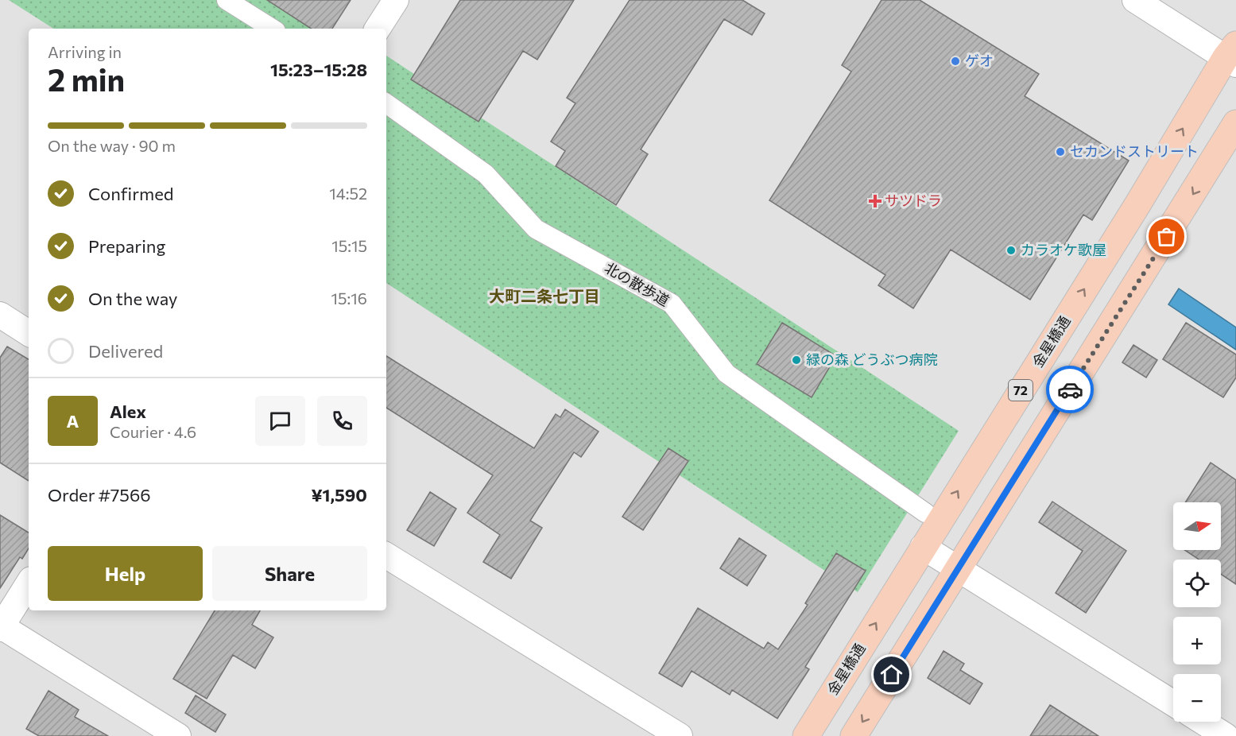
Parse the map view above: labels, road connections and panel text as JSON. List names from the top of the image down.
{
  "streets": {
    "main road": ["金星橋通", "72"],
    "street": ["北の散歩道"]
  },
  "districts": ["大町二条七丁目"],
  "places": {
    "other": [
      "ゲオ",
      "セカンドストリート",
      "カラオケ歌屋",
      "緑の森 どうぶつ病院"
    ],
    "health": ["サツドラ"]
  },
  "north": "right",
  "page": {
    "heading": ["2 min", "Arriving in", "15:23–15:28"],
    "panel": [
      "Alex",
      "Courier · 4.6",
      "Order #7566",
      "¥1,590"
    ],
    "bar": "On the way · 90 m",
    "list": [
      ["Confirmed", "14:52"],
      ["Preparing", "15:15"],
      ["On the way", "15:16"],
      "Delivered"
    ],
    "round": "A",
    "map_buttons": ["+", "−"],
    "buttons": ["Help", "Share"]
  }
}
